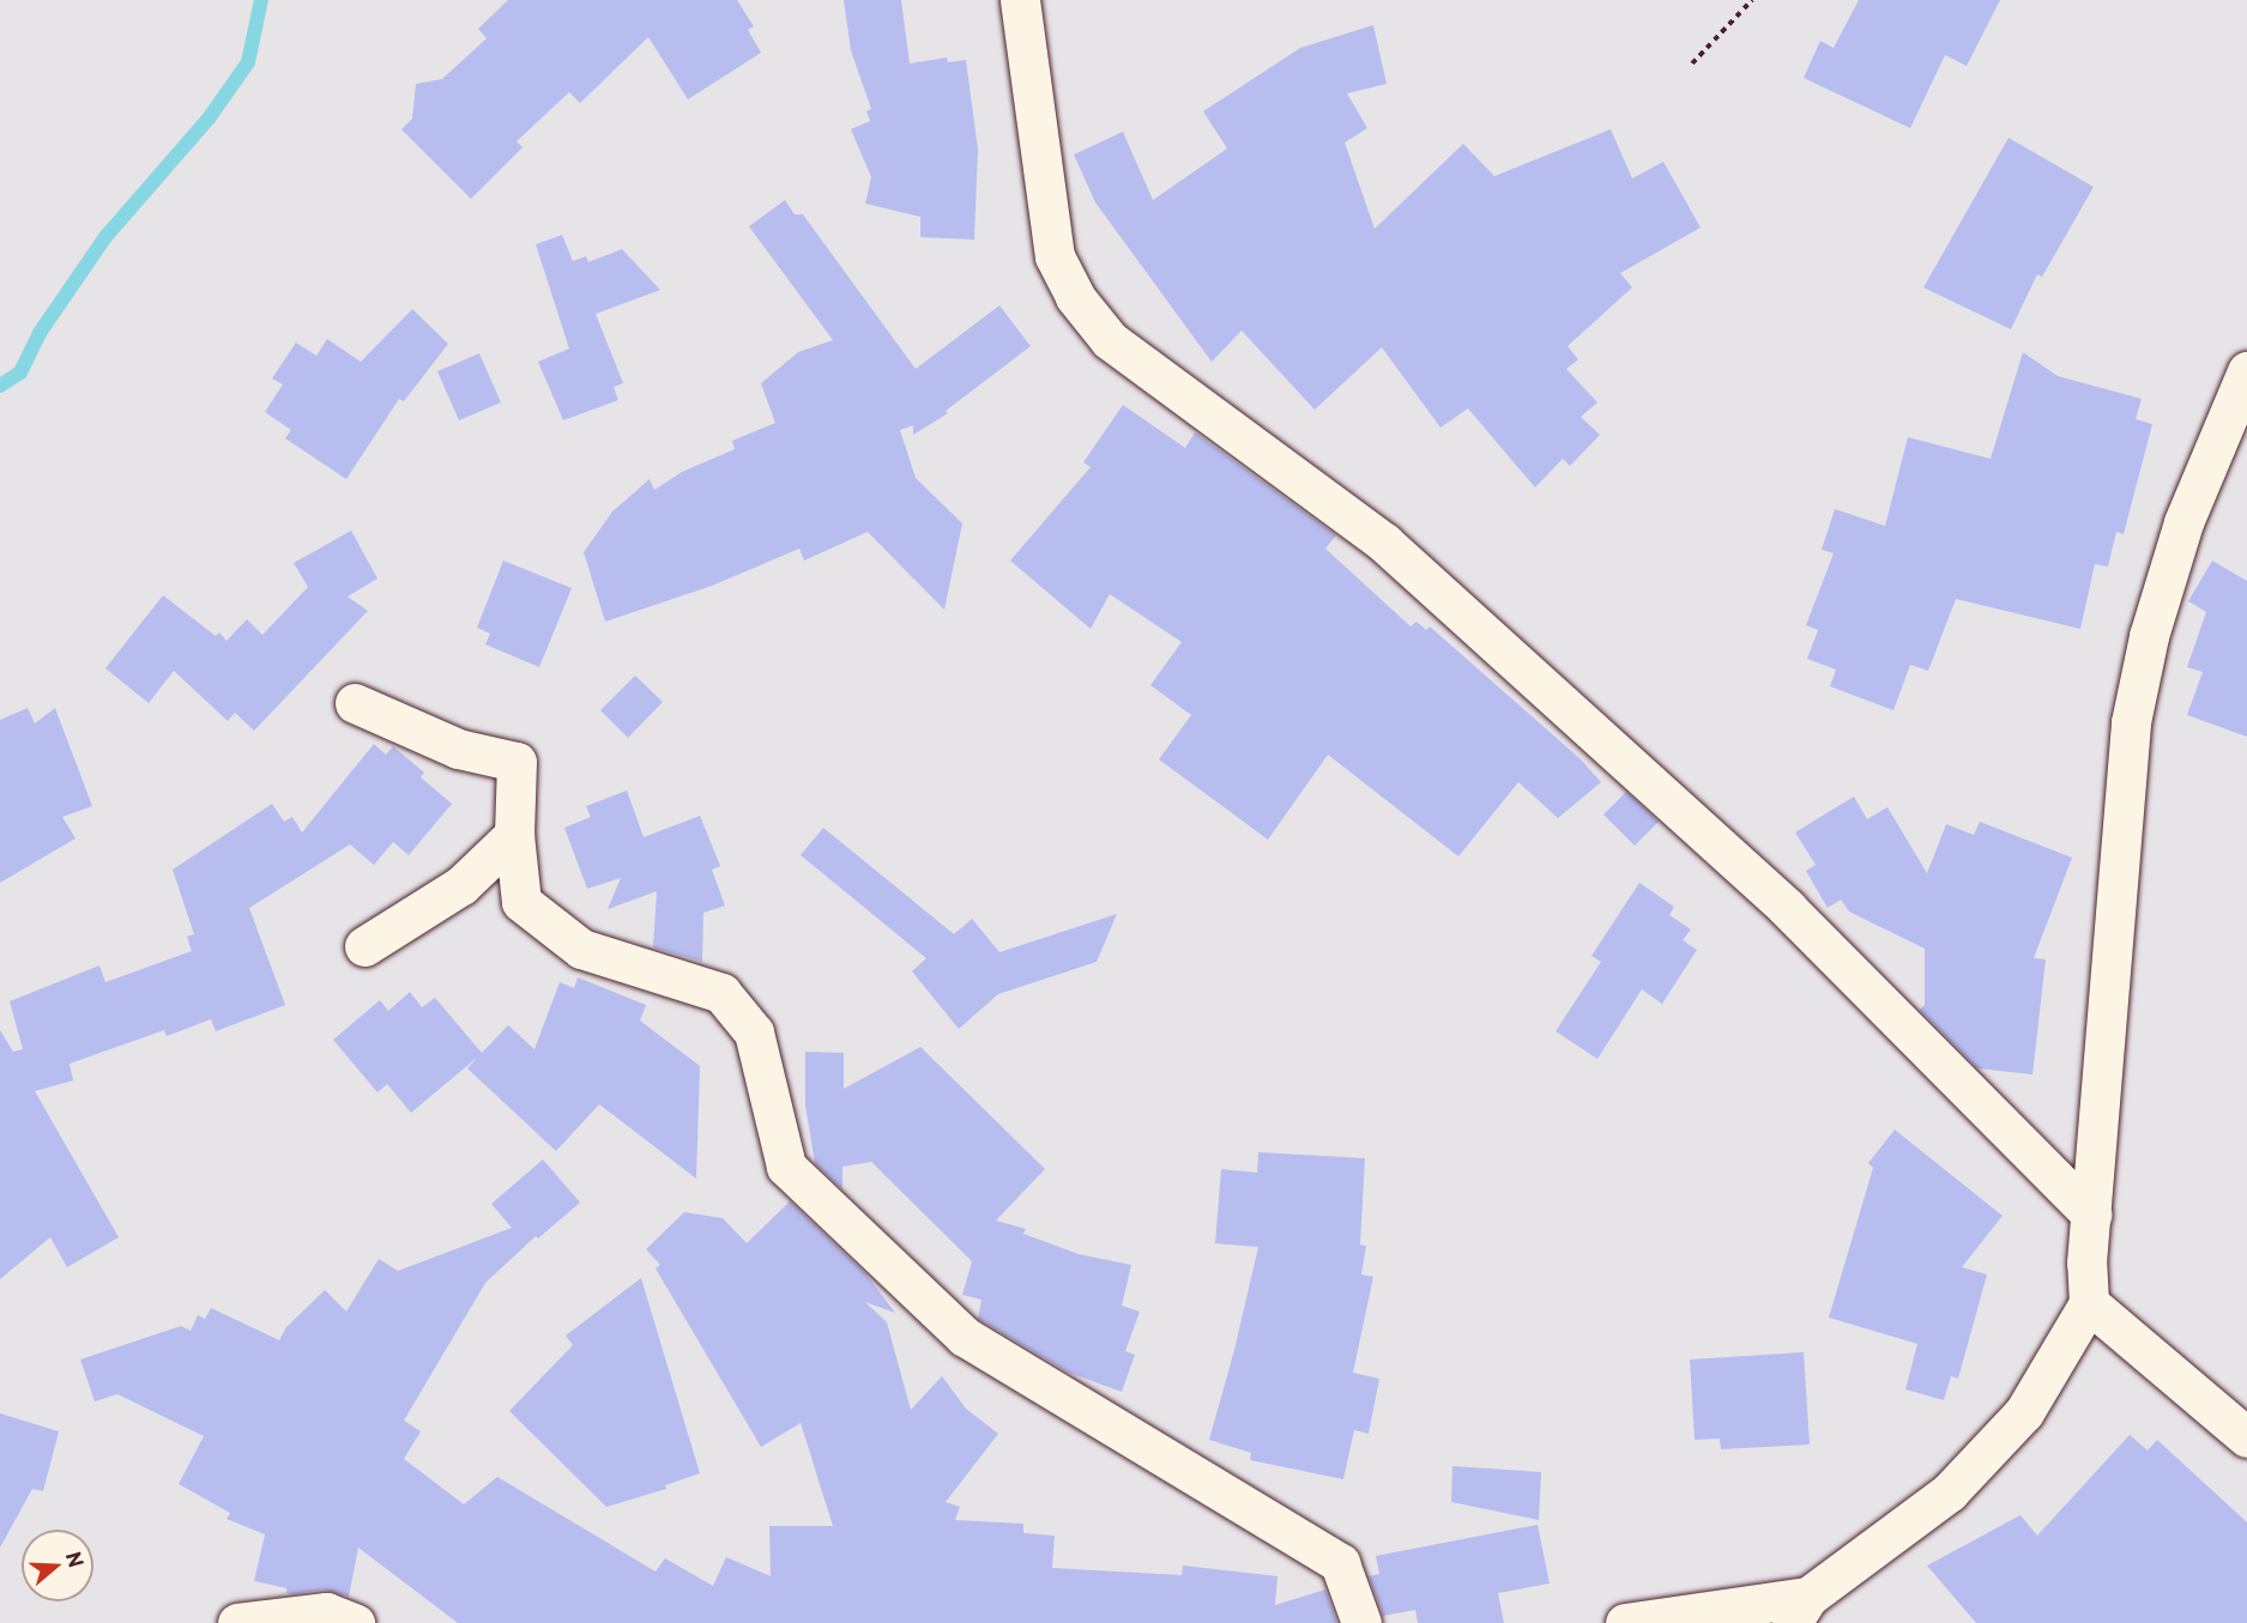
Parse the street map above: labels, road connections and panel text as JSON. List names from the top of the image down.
{
  "north": "right"
}
